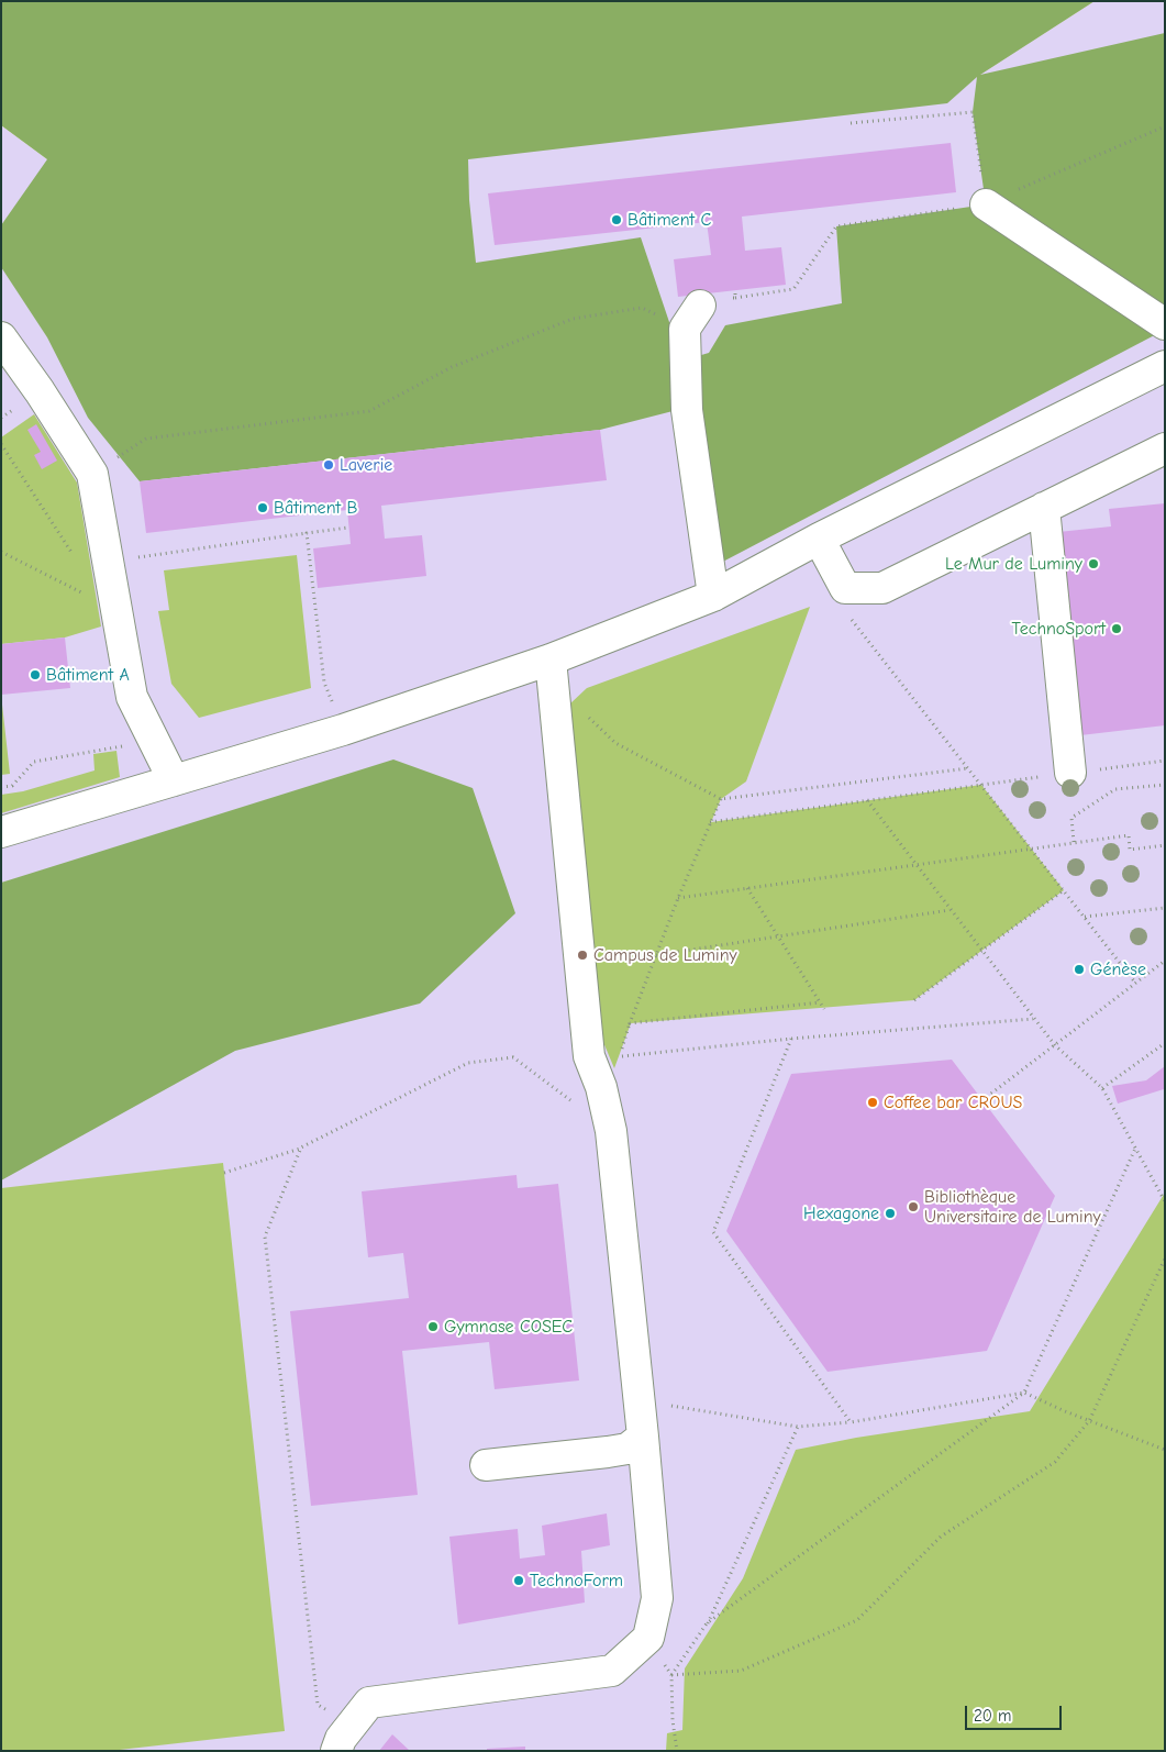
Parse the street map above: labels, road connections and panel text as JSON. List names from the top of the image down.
{
  "places": [
    "Bâtiment C",
    "Laverie",
    "Bâtiment B",
    "Le Mur de Luminy",
    "TechnoSport",
    "Bâtiment A",
    "Campus de Luminy",
    "Génèse",
    "Coffee bar CROUS",
    "Bibliothèque Universitaire de Luminy",
    "Hexagone",
    "Gymnase COSEC",
    "TechnoForm"
  ],
  "scale_bar": "20 m"
}
